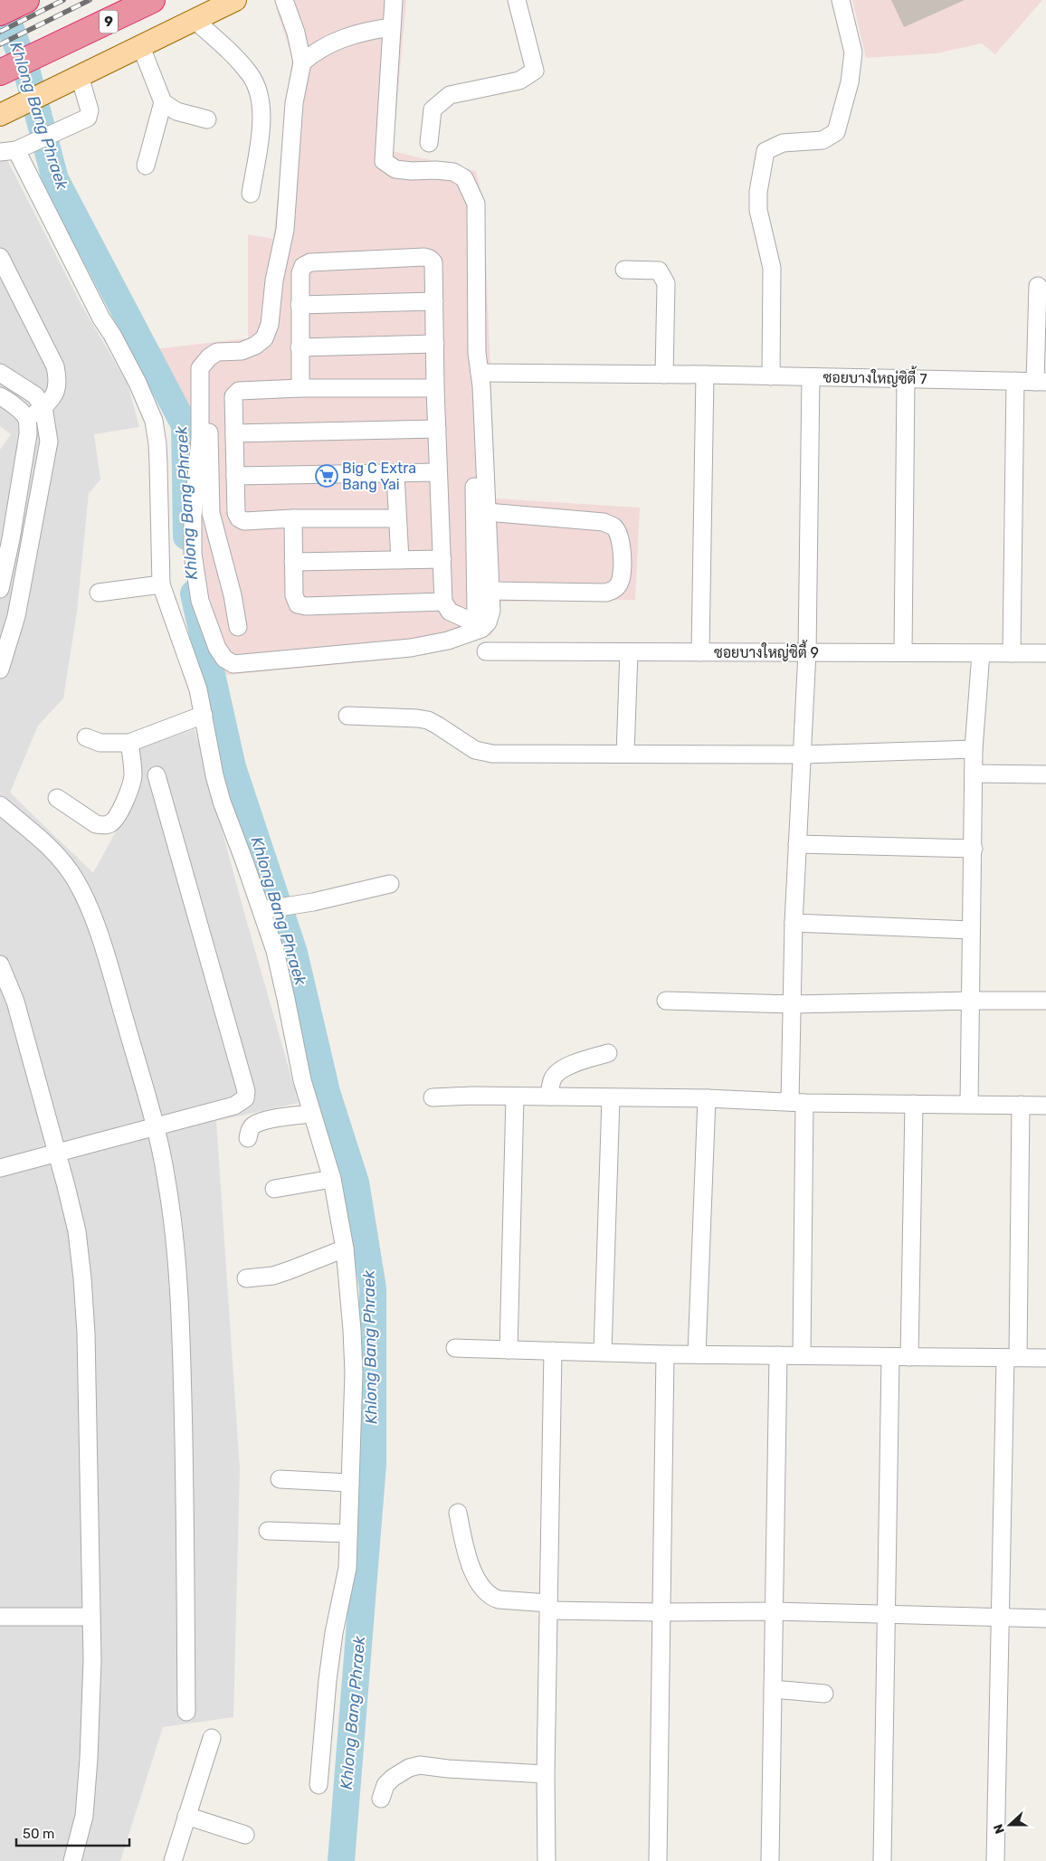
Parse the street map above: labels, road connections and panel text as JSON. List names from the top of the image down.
{
  "streets": {
    "highway": ["9"],
    "street": ["ซอยบางใหญ่ซิตี้ 7", "ซอยบางใหญ่ซิตี้ 9"]
  },
  "water": ["Khlong Bang Phraek"],
  "places": {
    "supermarket": ["Big C Extra Bang Yai"]
  },
  "scale_bar": "50 m",
  "north": "left"
}
